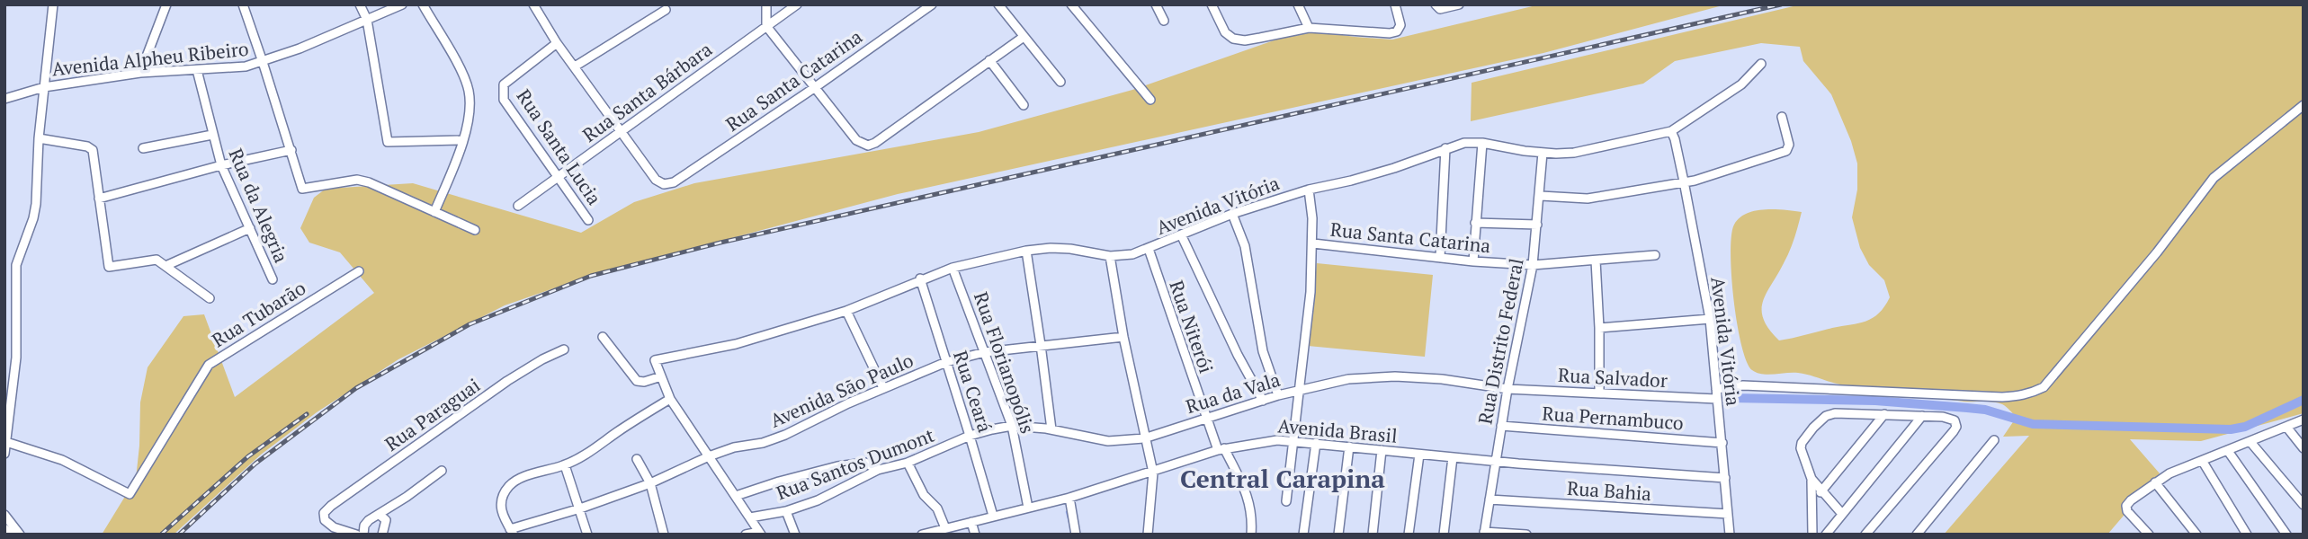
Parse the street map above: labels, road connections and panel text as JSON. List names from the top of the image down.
{
  "streets": {
    "street": [
      "Avenida Alpheu Ribeiro",
      "Rua Santa Catarina",
      "Rua Santa Bárbara",
      "Rua Santa Lucia",
      "Rua da Alegria",
      "Avenida Vitória",
      "Rua Tubarão",
      "Rua Niterói",
      "Rua Distrito Federal",
      "Rua Florianopólis",
      "Rua Salvador",
      "Avenida São Paulo",
      "Rua Ceará",
      "Rua da Vala",
      "Rua Paraguai",
      "Rua Pernambuco",
      "Avenida Brasil",
      "Rua Santos Dumont",
      "Rua Bahia"
    ]
  },
  "crossings": [
    ["Avenida Alpheu Ribeiro", "Rua da Alegria"],
    ["Rua Santa Catarina", "Rua Santa Bárbara"],
    ["Rua Santa Catarina", "Rua Distrito Federal"],
    ["Rua Santa Bárbara", "Rua Santa Lucia"],
    ["Avenida Vitória", "Rua Niterói"],
    ["Avenida Vitória", "Rua Distrito Federal"],
    ["Avenida Vitória", "Rua Florianopólis"],
    ["Avenida Vitória", "Rua Salvador"],
    ["Avenida Vitória", "Rua Ceará"],
    ["Avenida Vitória", "Rua Pernambuco"],
    ["Avenida Vitória", "Avenida Brasil"],
    ["Avenida Vitória", "Rua Bahia"],
    ["Rua Niterói", "Rua da Vala"],
    ["Rua Niterói", "Avenida Brasil"],
    ["Rua Distrito Federal", "Rua Salvador"],
    ["Rua Distrito Federal", "Rua da Vala"],
    ["Rua Distrito Federal", "Rua Pernambuco"],
    ["Rua Distrito Federal", "Avenida Brasil"],
    ["Rua Distrito Federal", "Rua Bahia"],
    ["Rua Florianopólis", "Avenida São Paulo"],
    ["Rua Florianopólis", "Rua da Vala"],
    ["Rua Florianopólis", "Avenida Brasil"],
    ["Rua Salvador", "Rua da Vala"],
    ["Avenida São Paulo", "Rua Ceará"],
    ["Rua Ceará", "Rua da Vala"],
    ["Rua Ceará", "Avenida Brasil"],
    ["Rua Ceará", "Rua Santos Dumont"],
    ["Rua da Vala", "Rua Santos Dumont"]
  ],
  "districts": ["Central Carapina"]
}
